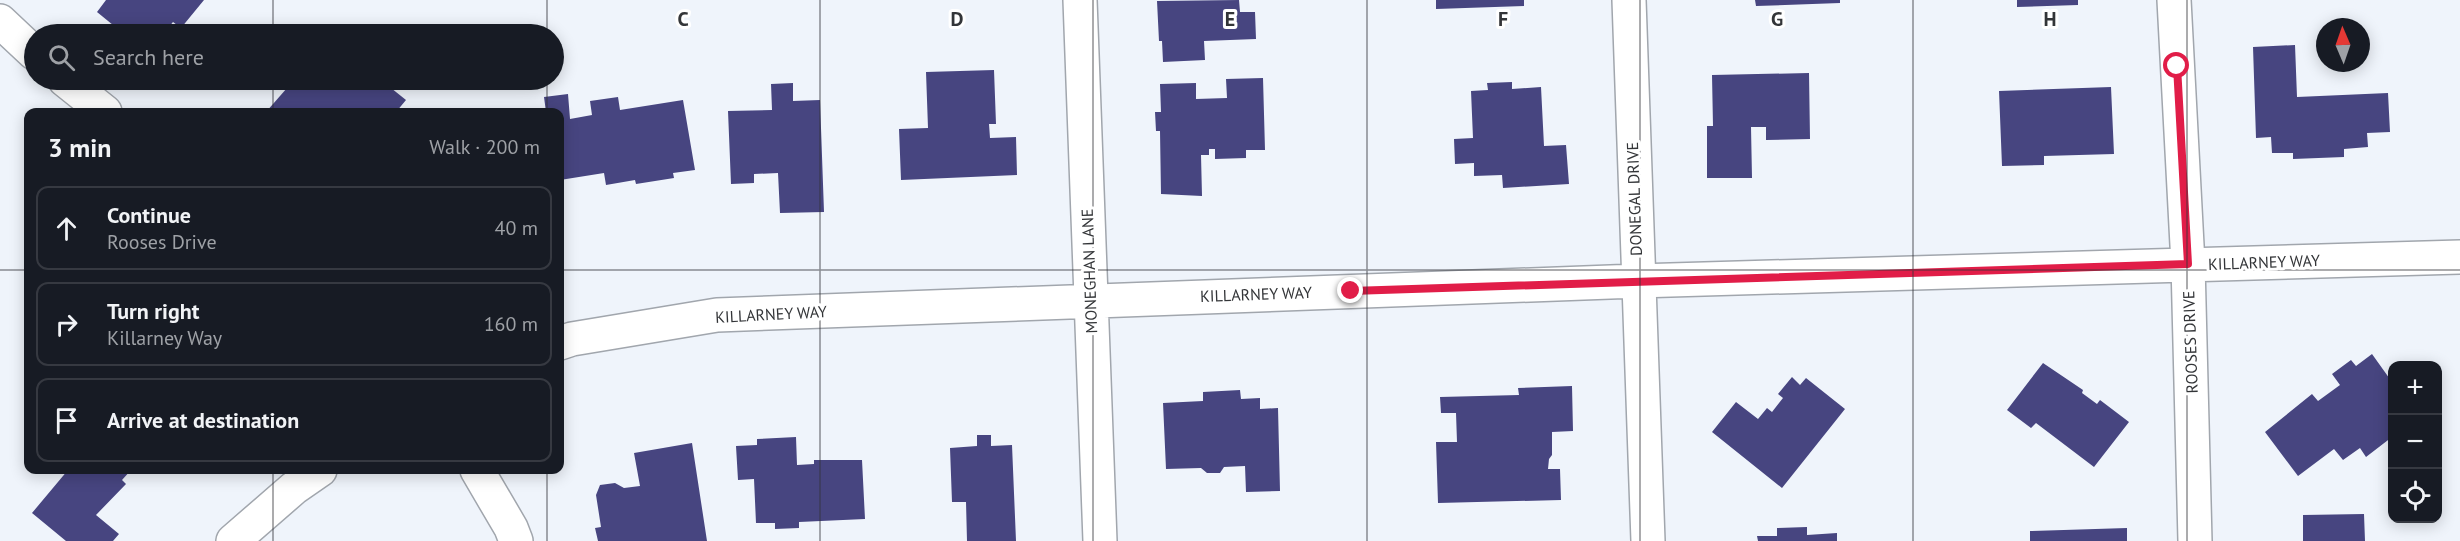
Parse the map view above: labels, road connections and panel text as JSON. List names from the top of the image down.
{
  "streets": {
    "street": [
      "DONEGAL DRIVE",
      "KILLARNEY WAY",
      "MONEGHAN LANE",
      "ROOSES DRIVE"
    ]
  },
  "crossings": [
    ["DONEGAL DRIVE", "KILLARNEY WAY"],
    ["KILLARNEY WAY", "MONEGHAN LANE"],
    ["KILLARNEY WAY", "ROOSES DRIVE"]
  ],
  "north": "top",
  "page": {
    "search": "Search here",
    "heading": ["3 min", "Walk · 200 m"],
    "list": [
      ["Continue", "Rooses Drive", "40 m"],
      ["Turn right", "Killarney Way", "160 m"],
      "Arrive at destination"
    ],
    "map_buttons": ["+", "−"]
  },
  "grid": {
    "columns": [
      "C",
      "D",
      "E",
      "F",
      "G",
      "H"
    ]
  }
}
